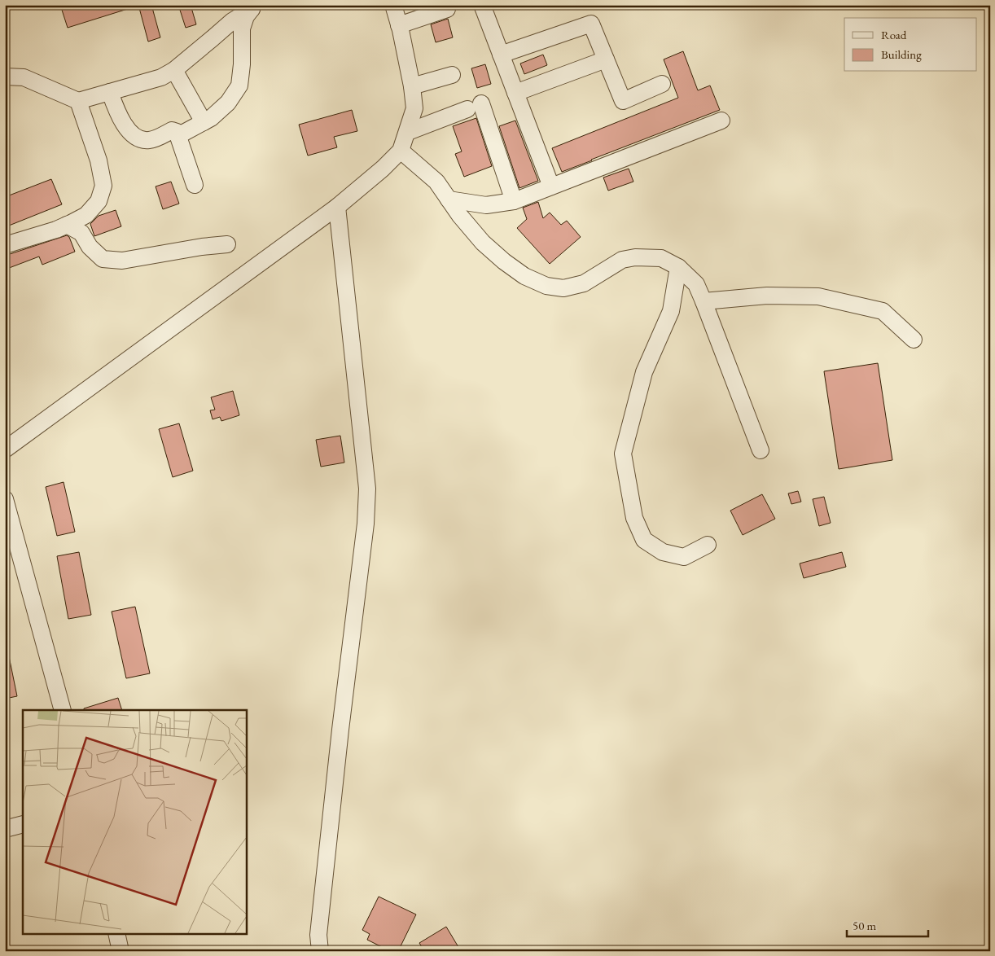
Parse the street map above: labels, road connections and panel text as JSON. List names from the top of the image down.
{
  "legend": ["Road", "Building"],
  "scale_bar": "50 m"
}
